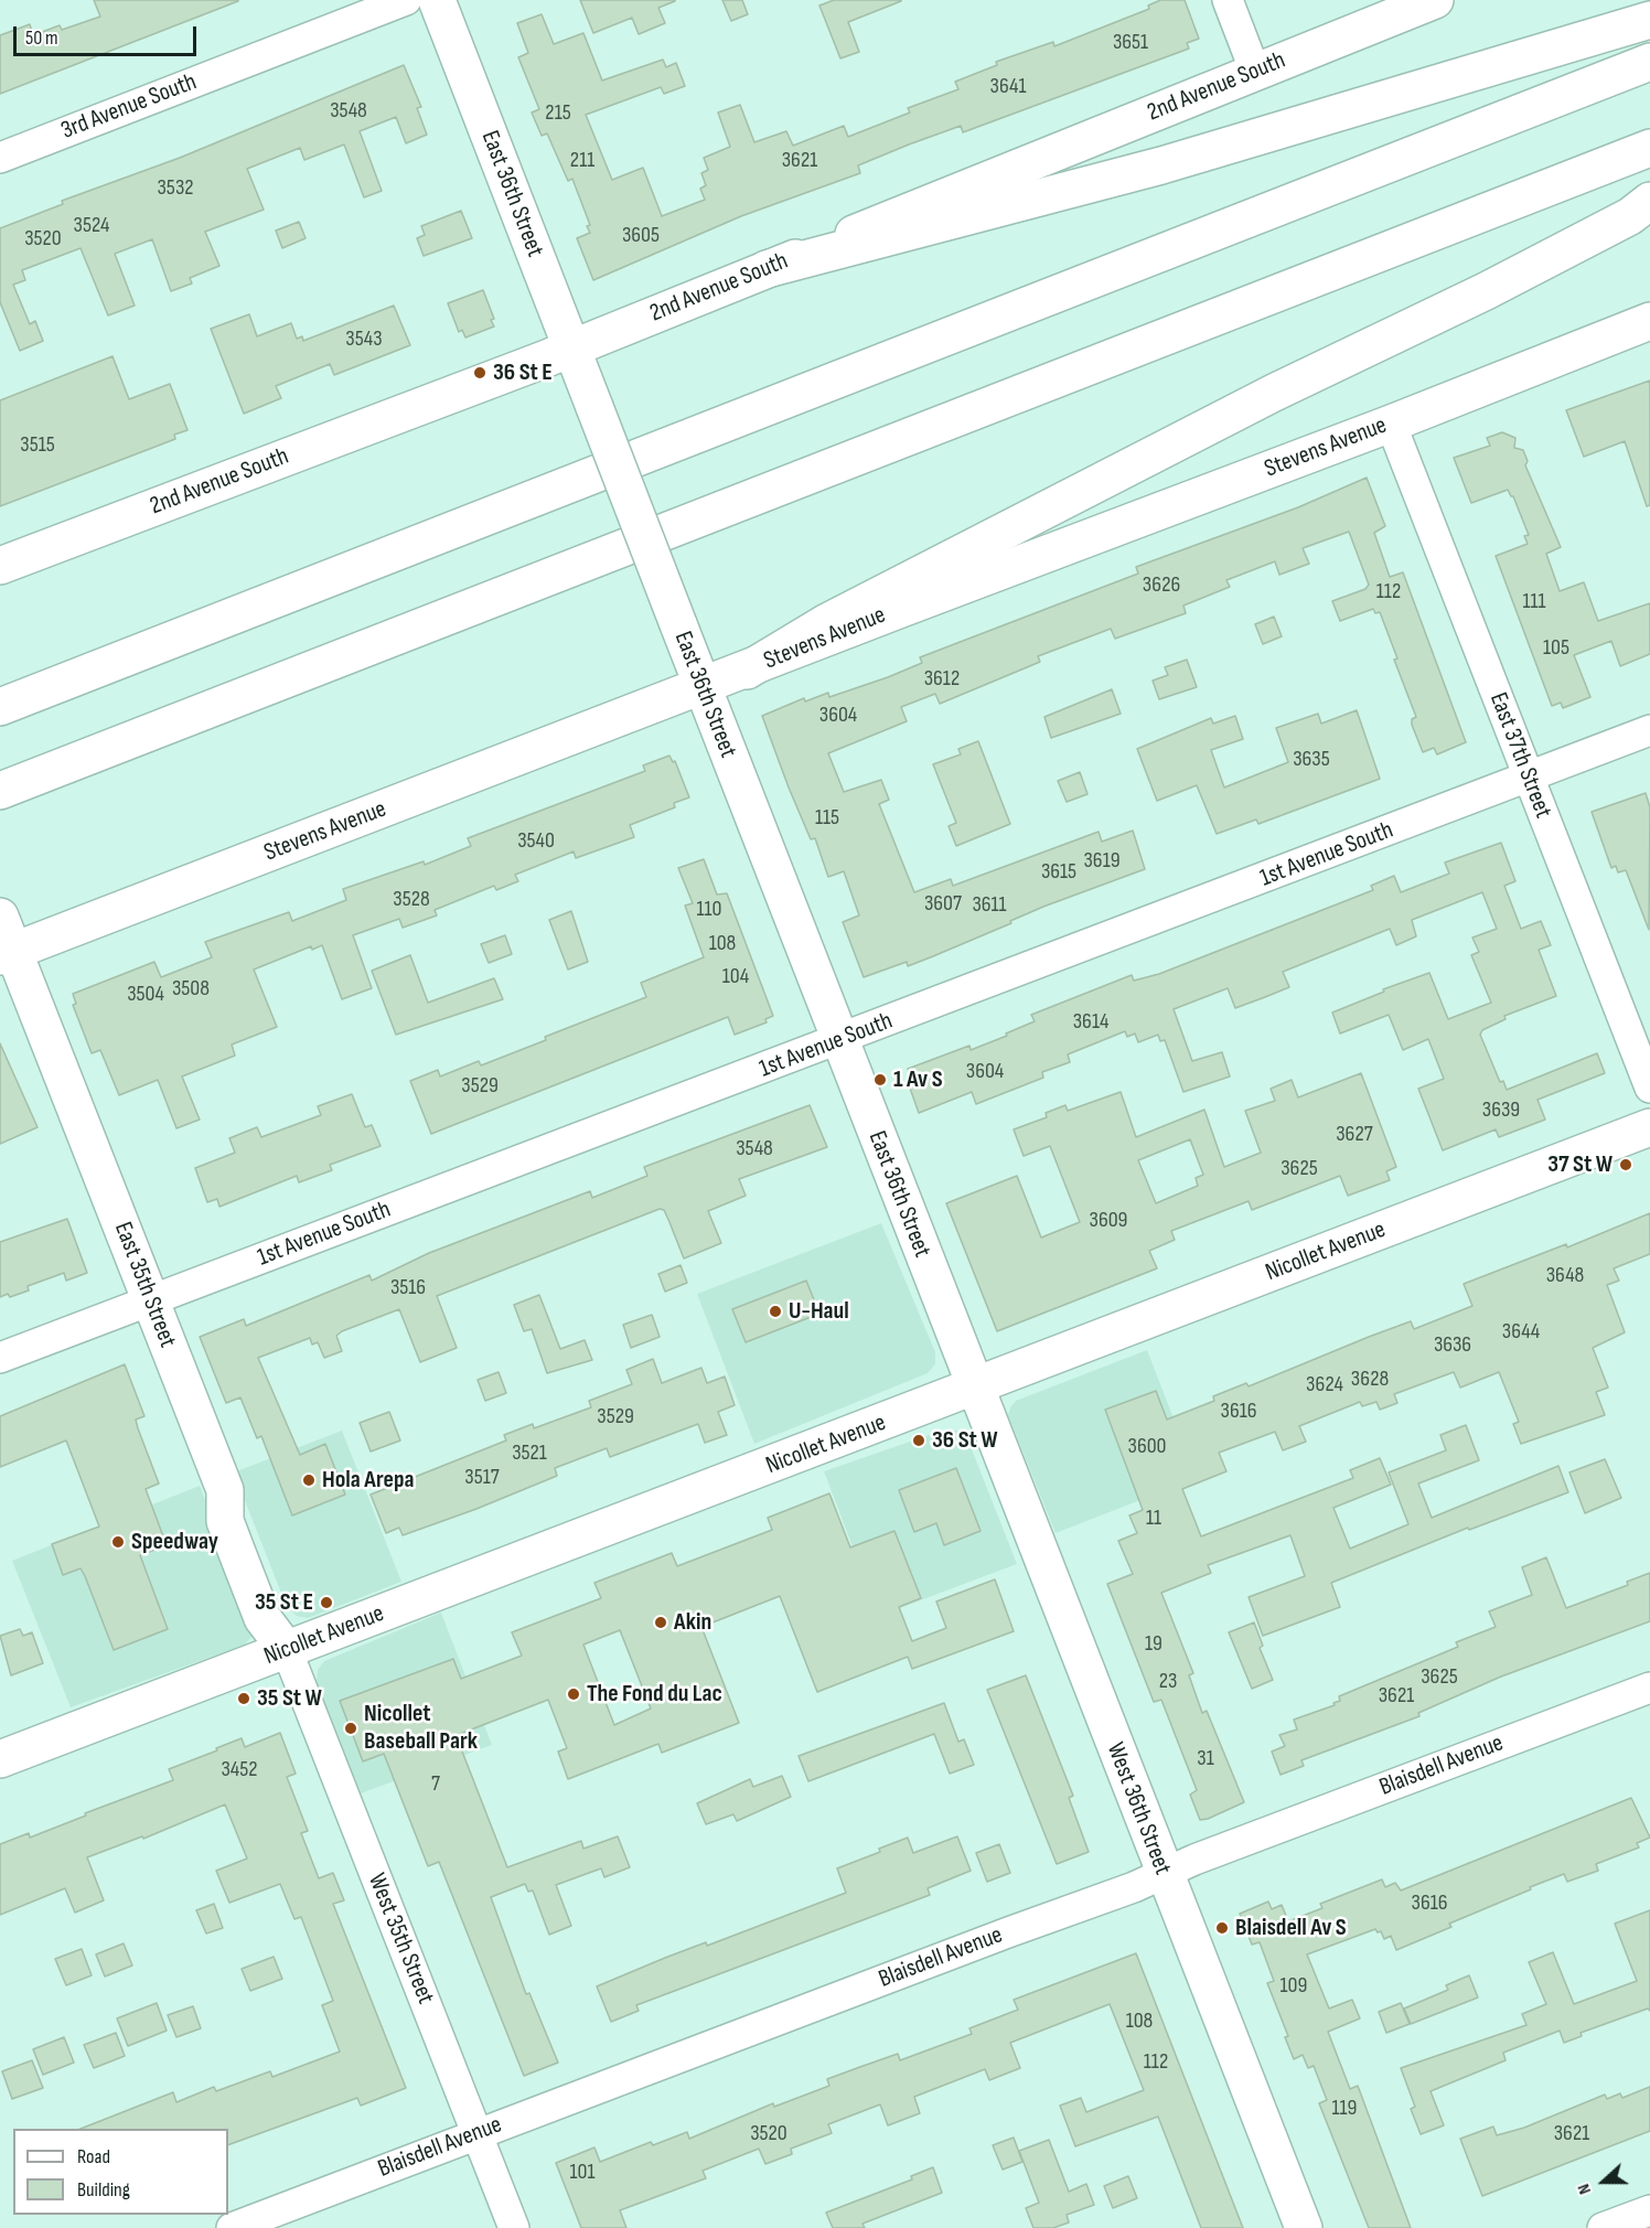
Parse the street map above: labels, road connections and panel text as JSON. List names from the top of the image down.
{
  "streets": {
    "main road": [
      "2nd Avenue South",
      "East 36th Street",
      "Stevens Avenue",
      "Nicollet Avenue",
      "East 35th Street",
      "West 36th Street"
    ],
    "street": [
      "3rd Avenue South",
      "East 37th Street",
      "1st Avenue South",
      "Blaisdell Avenue",
      "West 35th Street"
    ]
  },
  "crossings": [
    ["2nd Avenue South", "East 36th Street"],
    ["East 36th Street", "Stevens Avenue"],
    ["East 36th Street", "1st Avenue South"],
    ["East 36th Street", "Nicollet Avenue"],
    ["East 36th Street", "West 36th Street"],
    ["Stevens Avenue", "East 37th Street"],
    ["Stevens Avenue", "East 35th Street"],
    ["East 37th Street", "1st Avenue South"],
    ["1st Avenue South", "East 35th Street"],
    ["Nicollet Avenue", "East 35th Street"],
    ["Nicollet Avenue", "West 36th Street"],
    ["Nicollet Avenue", "West 35th Street"],
    ["East 35th Street", "West 35th Street"],
    ["Blaisdell Avenue", "West 36th Street"],
    ["Blaisdell Avenue", "West 35th Street"]
  ],
  "places": [
    "36 St E",
    "1 Av S",
    "37 St W",
    "U-Haul",
    "36 St W",
    "Hola Arepa",
    "Speedway",
    "35 St E",
    "Akin",
    "The Fond du Lac",
    "35 St W",
    "Nicollet Baseball Park",
    "Blaisdell Av S"
  ],
  "house_numbers": [
    "3651",
    "3641",
    "3548",
    "215",
    "211",
    "3621",
    "3532",
    "3524",
    "3605",
    "3520",
    "3543",
    "3515",
    "3626",
    "112",
    "111",
    "105",
    "3612",
    "3604",
    "3635",
    "115",
    "3540",
    "3619",
    "3615",
    "3528",
    "3607",
    "3611",
    "110",
    "108",
    "104",
    "3508",
    "3504",
    "3614",
    "3604",
    "3529",
    "3639",
    "3627",
    "3548",
    "3625",
    "3609",
    "3648",
    "3516",
    "3644",
    "3636",
    "3628",
    "3624",
    "3616",
    "3529",
    "3600",
    "3521",
    "3517",
    "11",
    "19",
    "3625",
    "23",
    "3621",
    "31",
    "3452",
    "7",
    "3616",
    "109",
    "108",
    "112",
    "119",
    "3520",
    "3621",
    "101"
  ],
  "legend": ["Road", "Building"],
  "scale_bar": "50 m",
  "north": "left"
}
